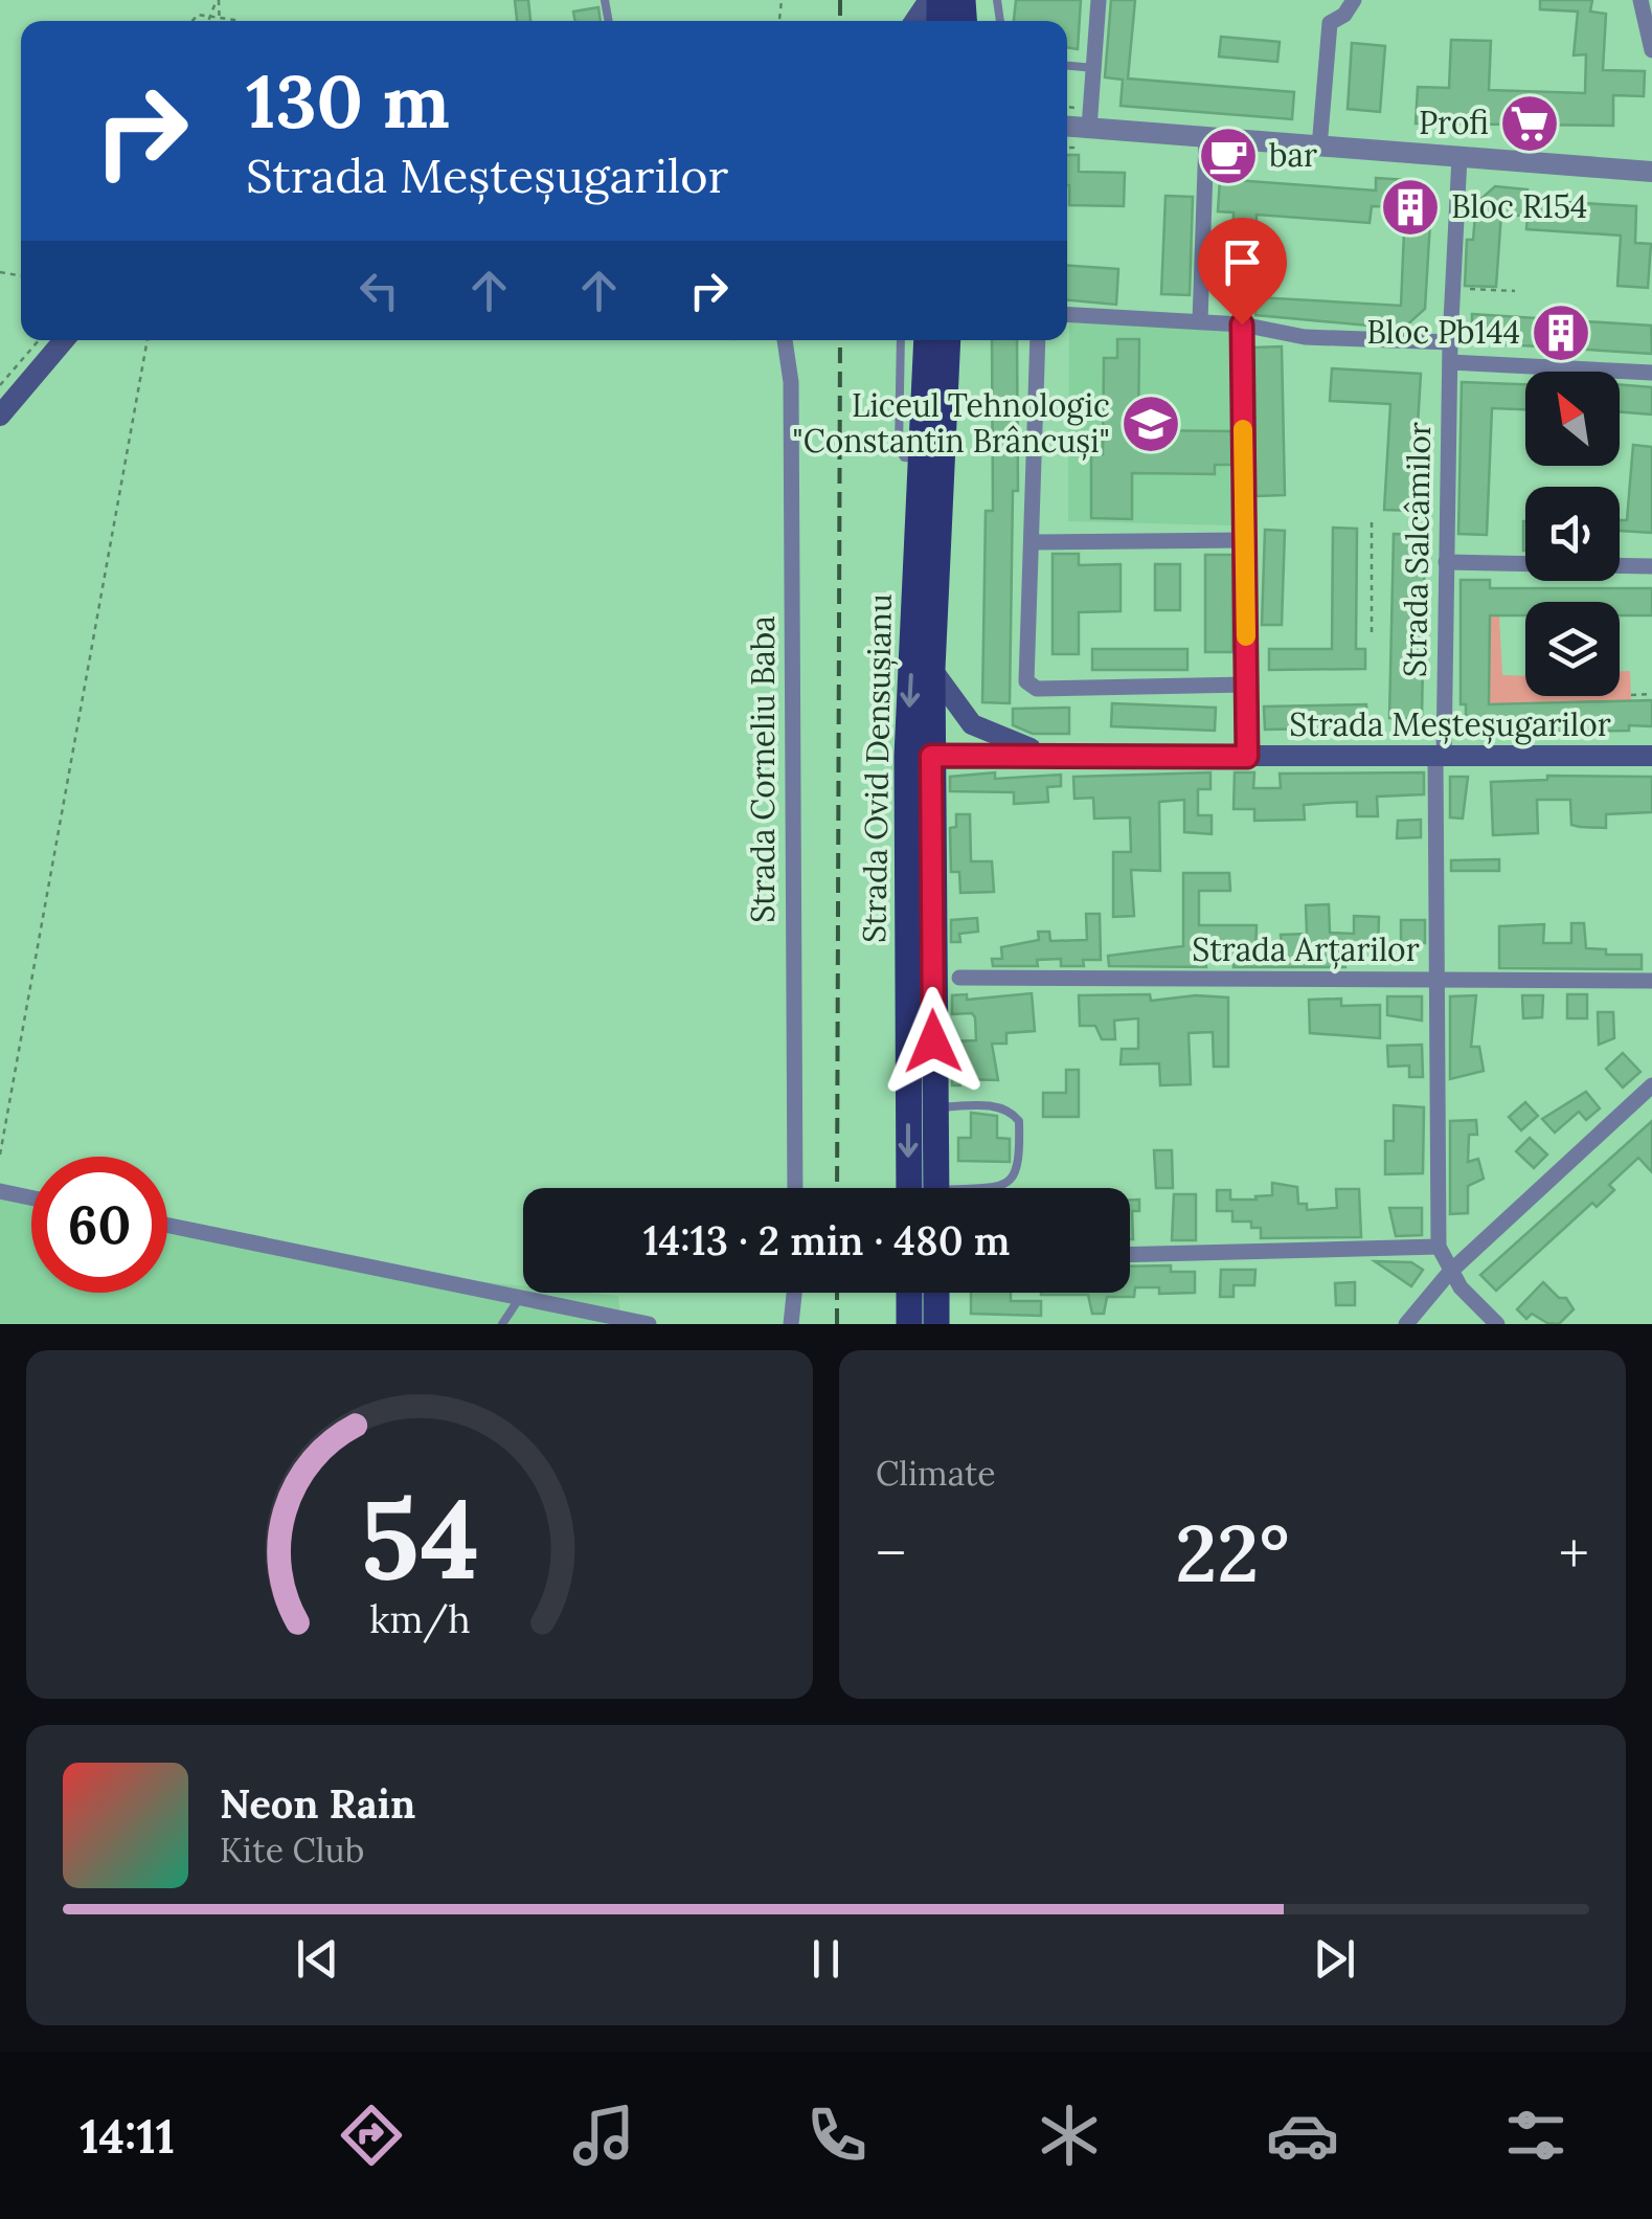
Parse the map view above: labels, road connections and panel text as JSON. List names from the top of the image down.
{
  "streets": {
    "main road": ["Strada Meșteșugarilor", "Strada Ovid Densușianu"],
    "street": ["Strada Salcâmilor", "Strada Corneliu Baba", "Strada Arțarilor"]
  },
  "crossings": [
    ["Strada Salcâmilor", "Strada Meșteșugarilor"],
    ["Strada Salcâmilor", "Strada Arțarilor"],
    ["Strada Meșteșugarilor", "Strada Ovid Densușianu"]
  ],
  "places": {
    "supermarket": ["Profi"],
    "cafe": ["bar"],
    "building": ["Bloc R154", "Bloc Pb144"],
    "school or university": ["Liceul Tehnologic \"Constantin Brâncuși\""]
  },
  "north": "top left",
  "page": {
    "turn": ["130 m", "Strada Meșteșugarilor"],
    "limit": "60",
    "trip": "14:13 · 2 min · 480 m",
    "tile": "Climate",
    "heat": ["−", "22°", "+"],
    "song": ["Neon Rain", "Kite Club"],
    "tabs": "14:11",
    "gauge": ["54", "km/h"]
  }
}
